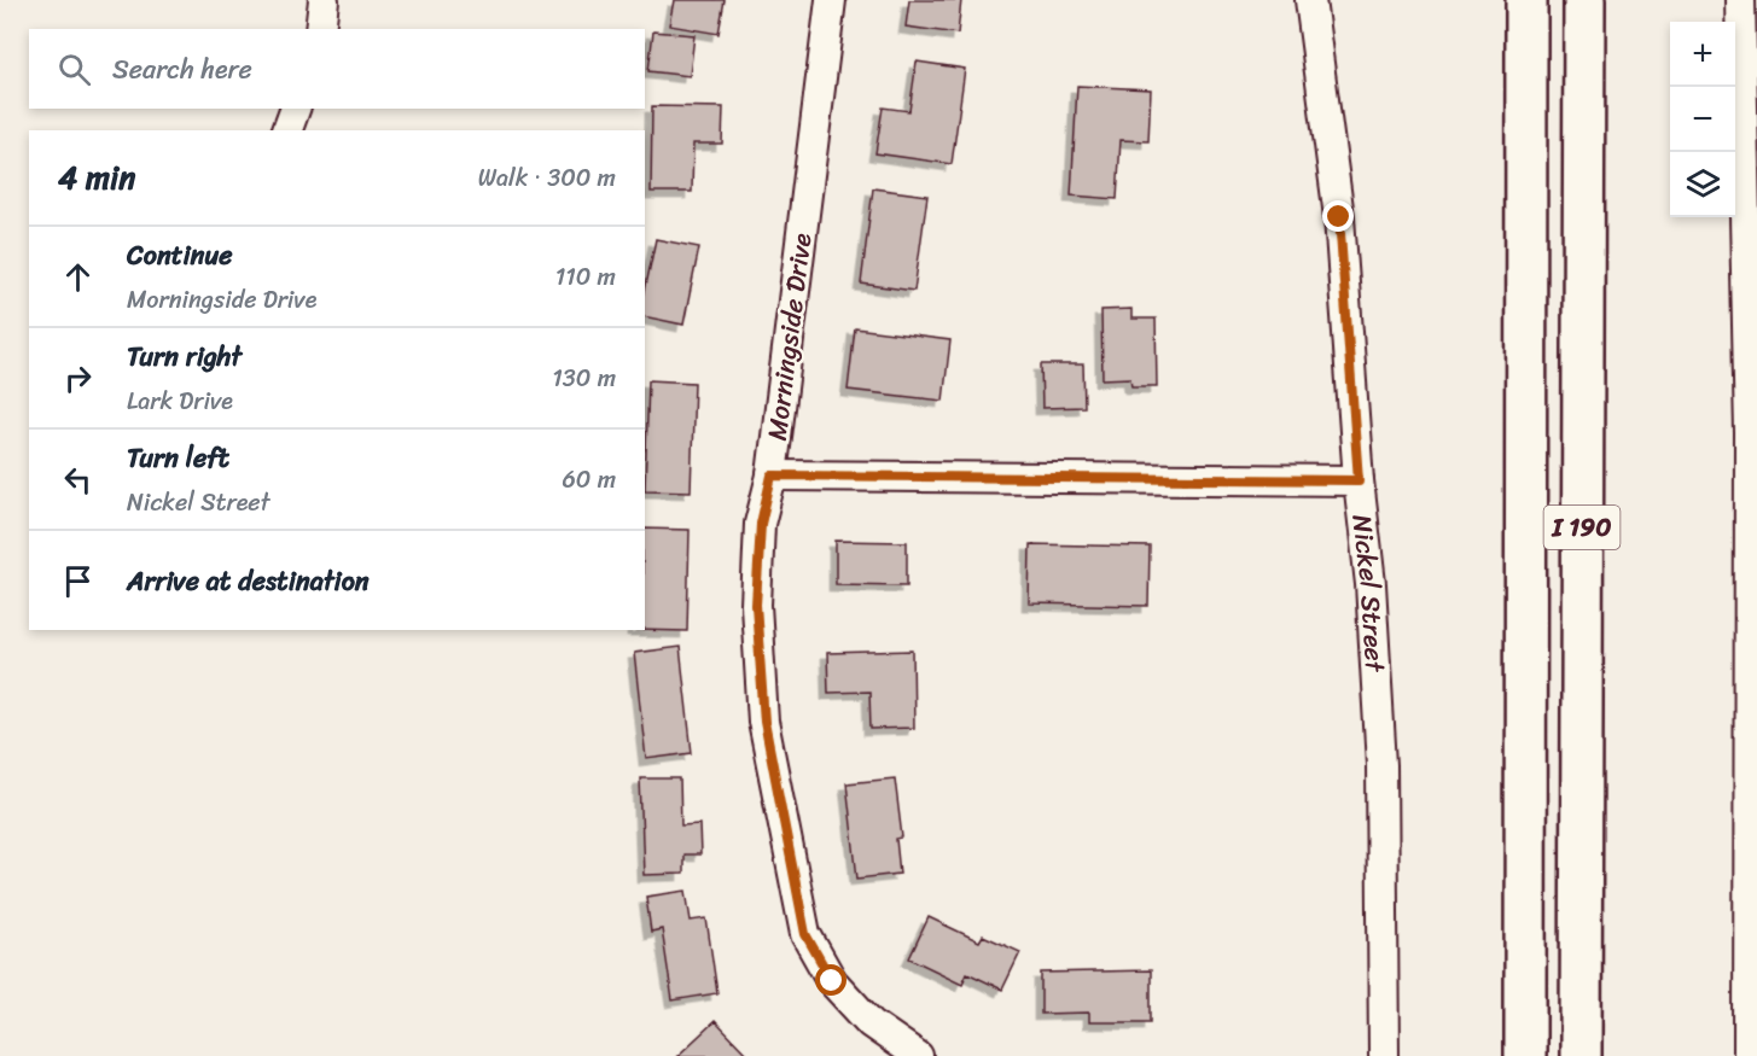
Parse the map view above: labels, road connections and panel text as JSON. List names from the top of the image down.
{
  "streets": {
    "highway": ["I 190"],
    "street": ["Morningside Drive", "Nickel Street"]
  },
  "page": {
    "map_buttons": ["+", "−"],
    "search": "Search here",
    "heading": ["4 min", "Walk · 300 m"],
    "list": [
      ["Continue", "Morningside Drive", "110 m"],
      ["Turn right", "Lark Drive", "130 m"],
      ["Turn left", "Nickel Street", "60 m"],
      "Arrive at destination"
    ]
  }
}
